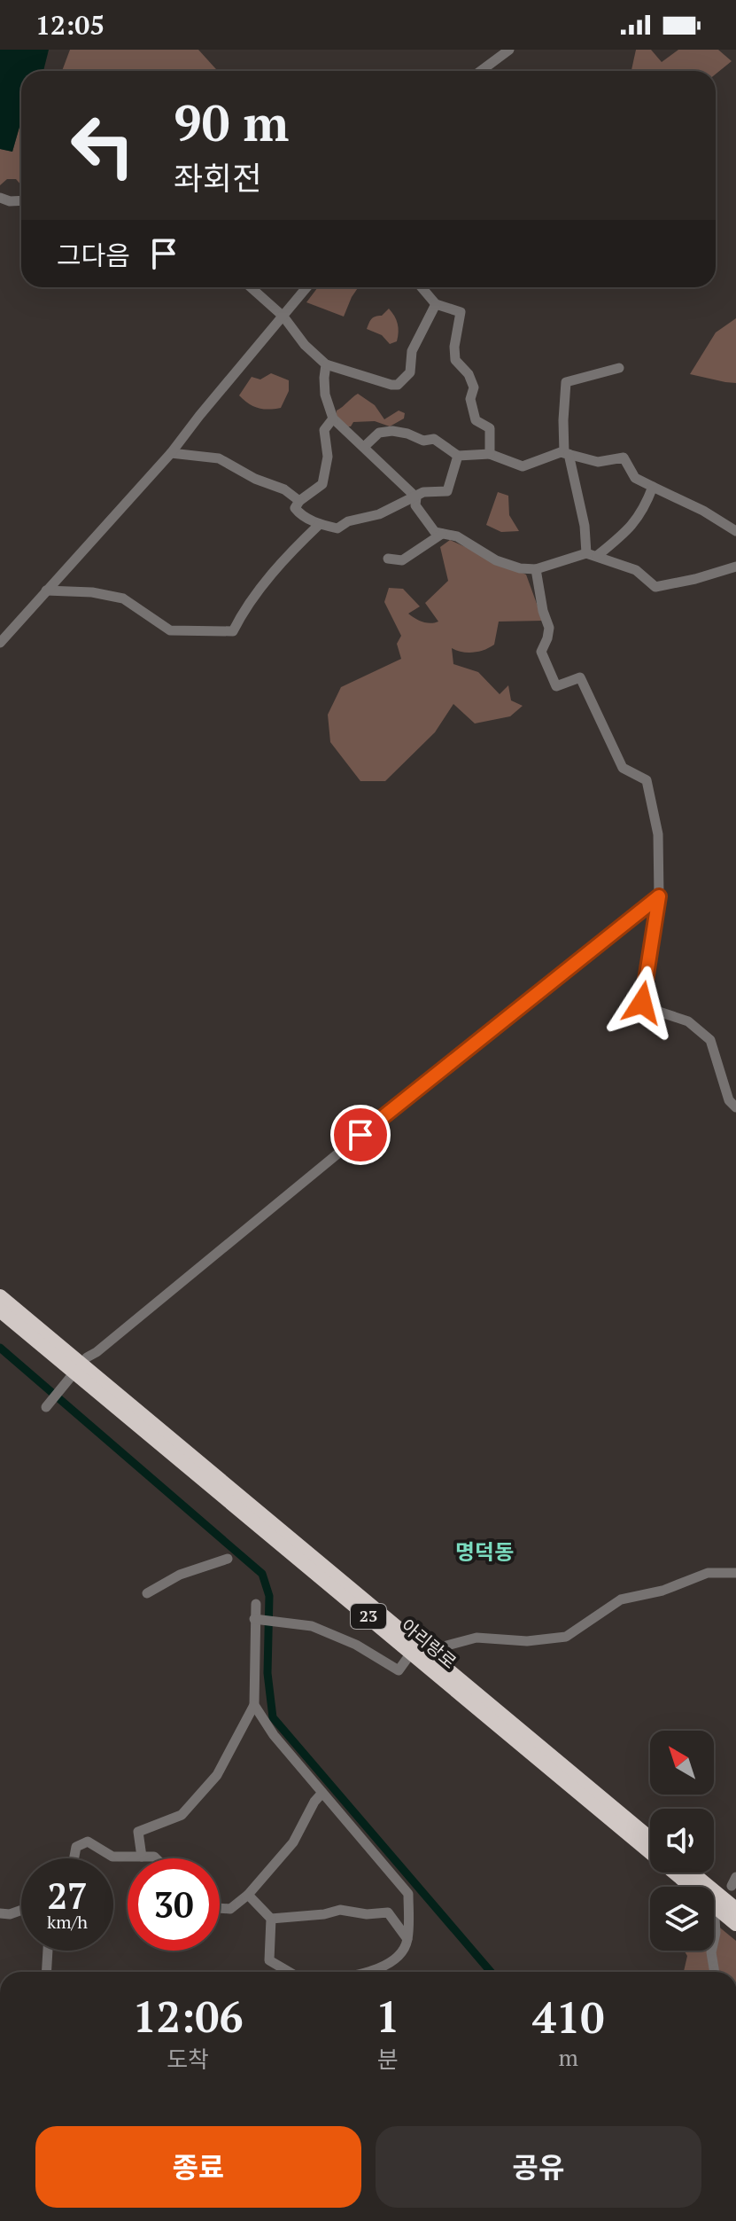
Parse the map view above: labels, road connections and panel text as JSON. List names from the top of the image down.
{
  "streets": {
    "highway": ["23", "아리랑로"]
  },
  "districts": ["명덕동"],
  "north": "top left",
  "page": {
    "status": "12:05",
    "turn": ["90 m", "좌회전"],
    "then": "그다음",
    "speed": "27 km/h",
    "limit": "30",
    "eta": [
      "12:06",
      "도착",
      "1",
      "분",
      "410",
      "m"
    ],
    "buttons": ["종료", "공유"]
  }
}
